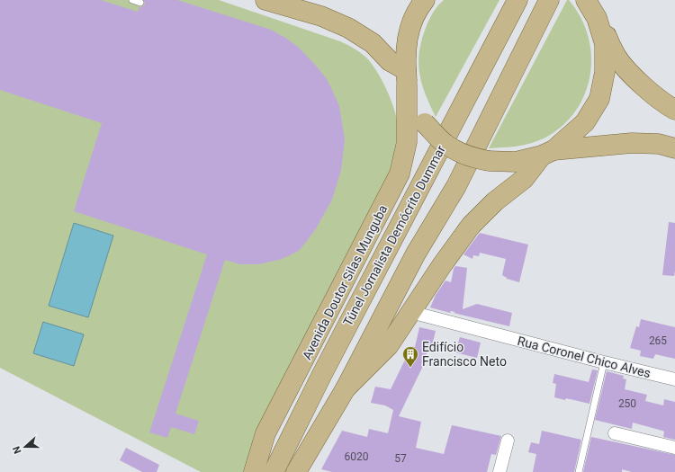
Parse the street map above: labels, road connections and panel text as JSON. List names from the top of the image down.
{
  "streets": {
    "main road": ["Túnel Jornalista Demócrito Dummar", "Avenida Doutor Silas Munguba"],
    "street": ["Rua Coronel Chico Alves"]
  },
  "places": {
    "building": ["Edifício Francisco Neto"]
  },
  "house_numbers": [
    "265",
    "250",
    "6020",
    "57"
  ],
  "north": "left"
}
